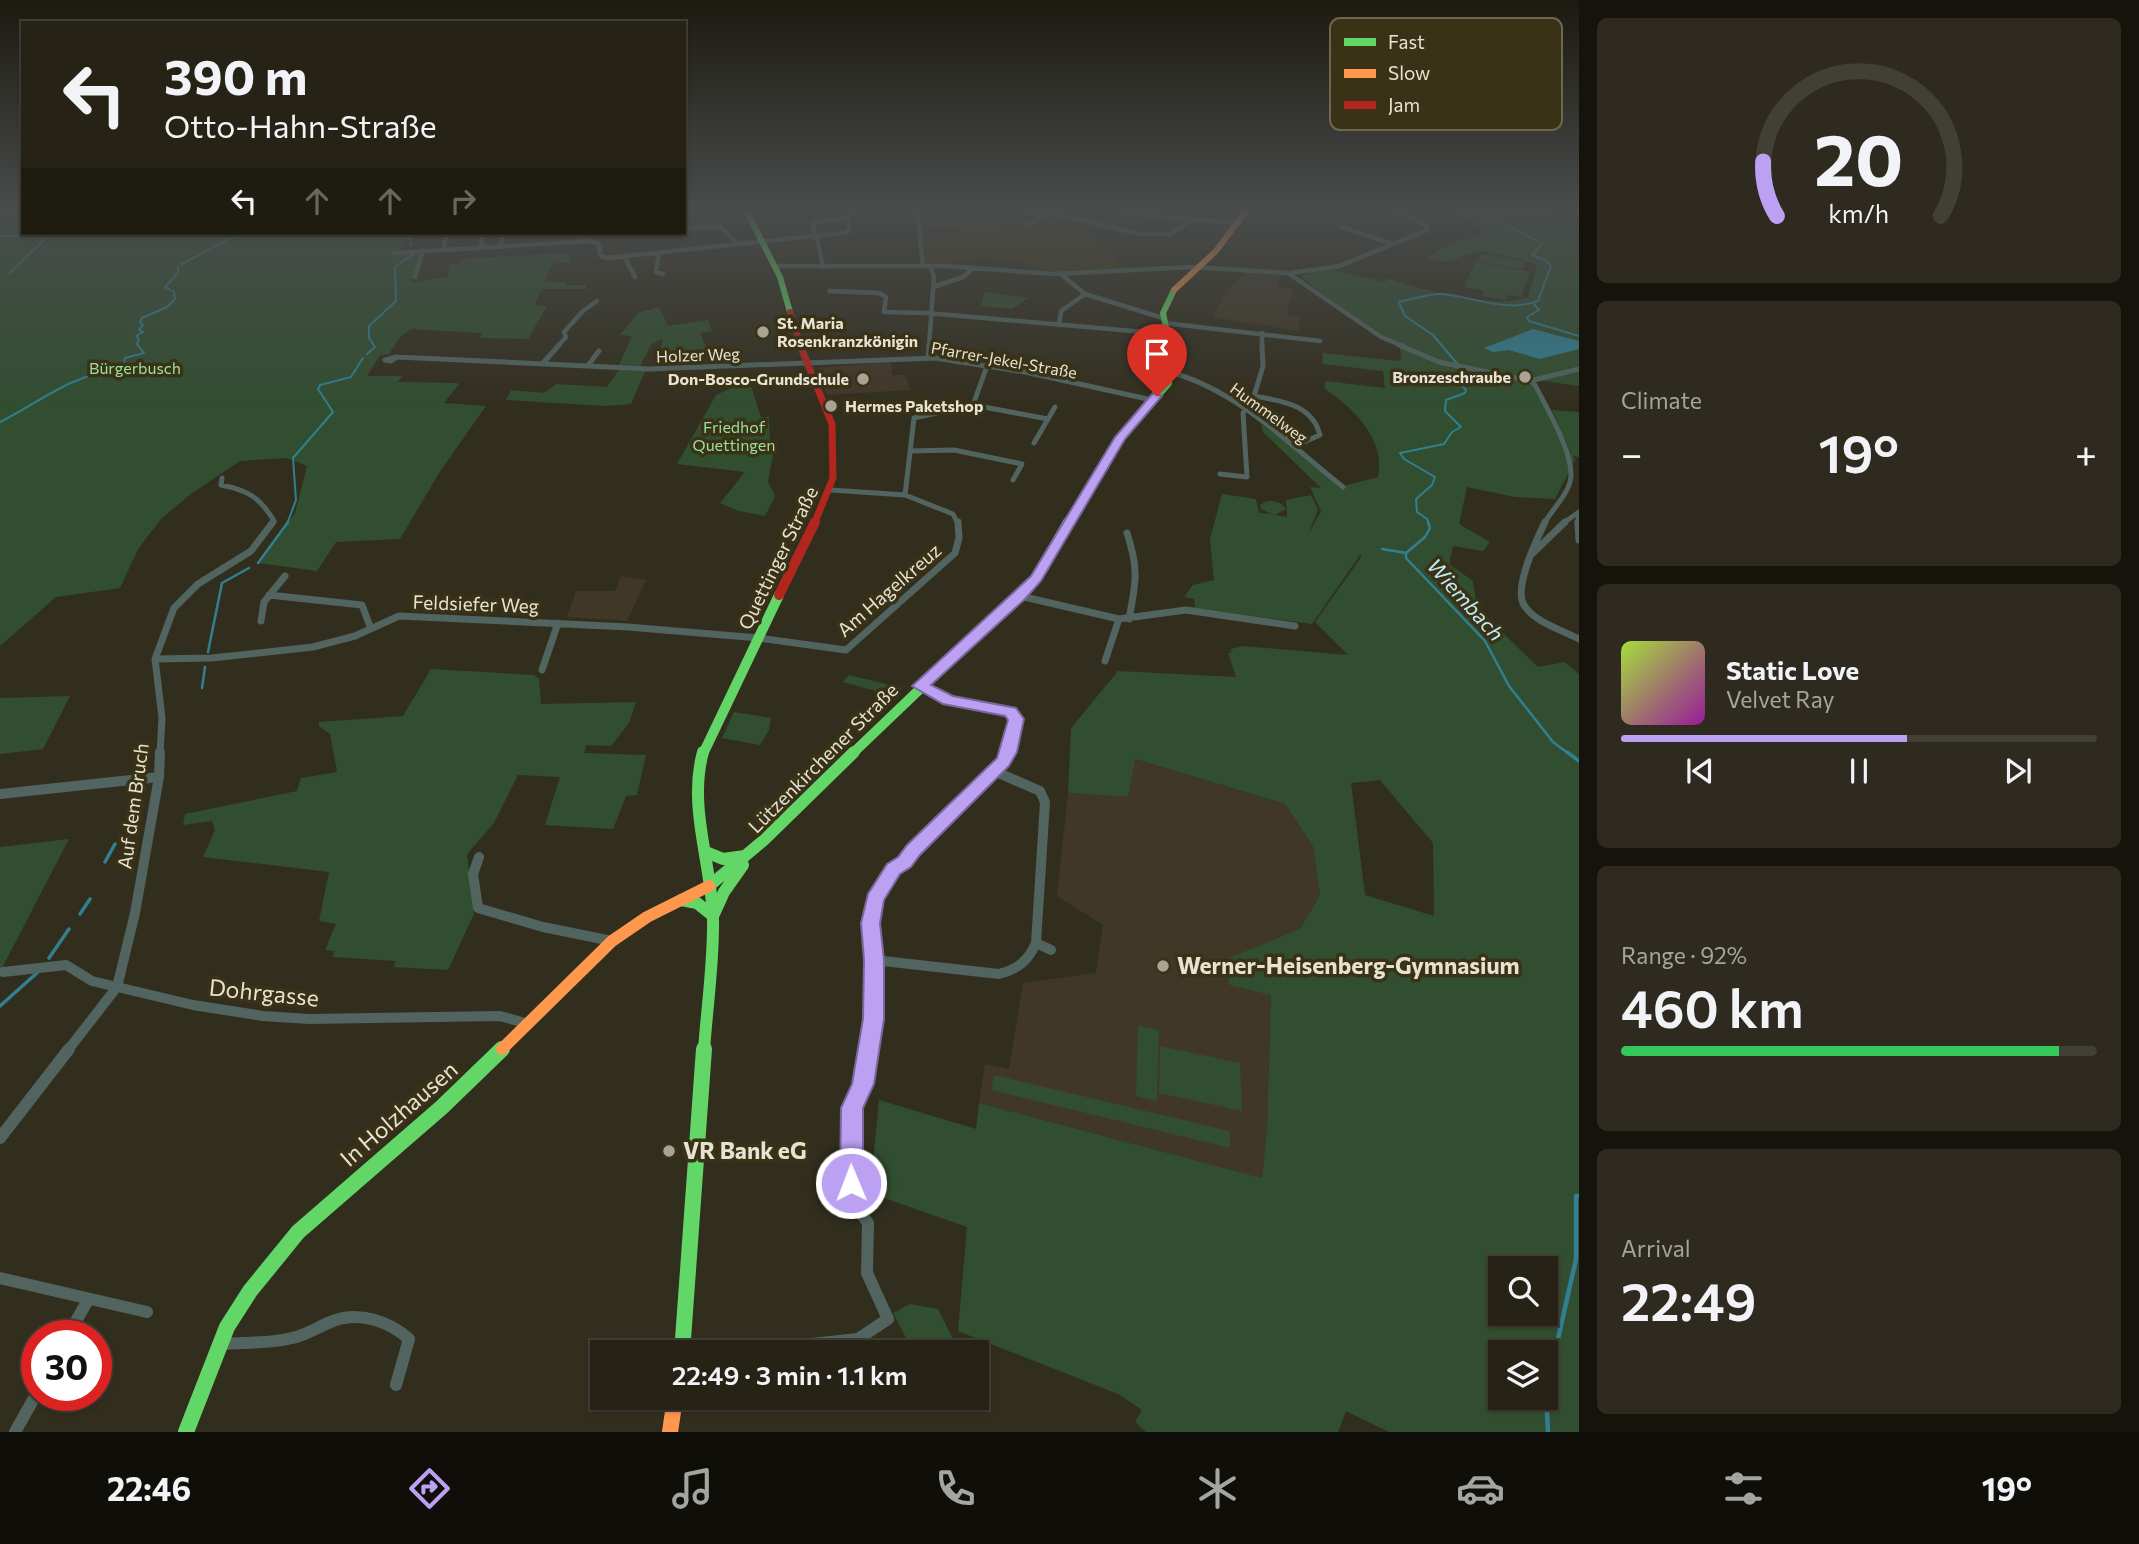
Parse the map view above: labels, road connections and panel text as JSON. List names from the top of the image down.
{
  "streets": {
    "street": [
      "Holzer Weg",
      "Pfarrer-Jekel-Straße",
      "Hummelweg",
      "Quettinger Straße",
      "Am Hagelkreuz",
      "Feldsiefer Weg",
      "Lützenkirchener Straße",
      "Auf dem Bruch",
      "Dohrgasse",
      "In Holzhausen"
    ]
  },
  "crossings": [
    ["Holzer Weg", "Pfarrer-Jekel-Straße"],
    ["Holzer Weg", "Quettinger Straße"],
    ["Pfarrer-Jekel-Straße", "Quettinger Straße"],
    ["Pfarrer-Jekel-Straße", "Lützenkirchener Straße"],
    ["Hummelweg", "Lützenkirchener Straße"],
    ["Quettinger Straße", "Am Hagelkreuz"],
    ["Quettinger Straße", "Feldsiefer Weg"],
    ["Quettinger Straße", "Lützenkirchener Straße"],
    ["Quettinger Straße", "In Holzhausen"],
    ["Am Hagelkreuz", "Feldsiefer Weg"],
    ["Feldsiefer Weg", "Auf dem Bruch"],
    ["Lützenkirchener Straße", "In Holzhausen"],
    ["Auf dem Bruch", "Dohrgasse"],
    ["Dohrgasse", "In Holzhausen"]
  ],
  "water": ["Wiembach"],
  "parks": ["Bürgerbusch", "Friedhof Quettingen"],
  "places": [
    "St. Maria Rosenkranzkönigin",
    "Bronzeschraube",
    "Don-Bosco-Grundschule",
    "Hermes Paketshop",
    "Werner-Heisenberg-Gymnasium",
    "VR Bank eG"
  ],
  "legend": ["Fast", "Slow", "Jam"],
  "page": {
    "turn": ["390 m", "Otto-Hahn-Straße"],
    "tile": [
      "Climate",
      ["Range · 92%", "460 km"],
      ["Arrival", "22:49"]
    ],
    "heat": ["−", "19°", "+"],
    "song": ["Static Love", "Velvet Ray"],
    "limit": "30",
    "trip": "22:49 · 3 min · 1.1 km",
    "tabs": ["22:46", "19°"],
    "gauge": ["20", "km/h"]
  }
}
